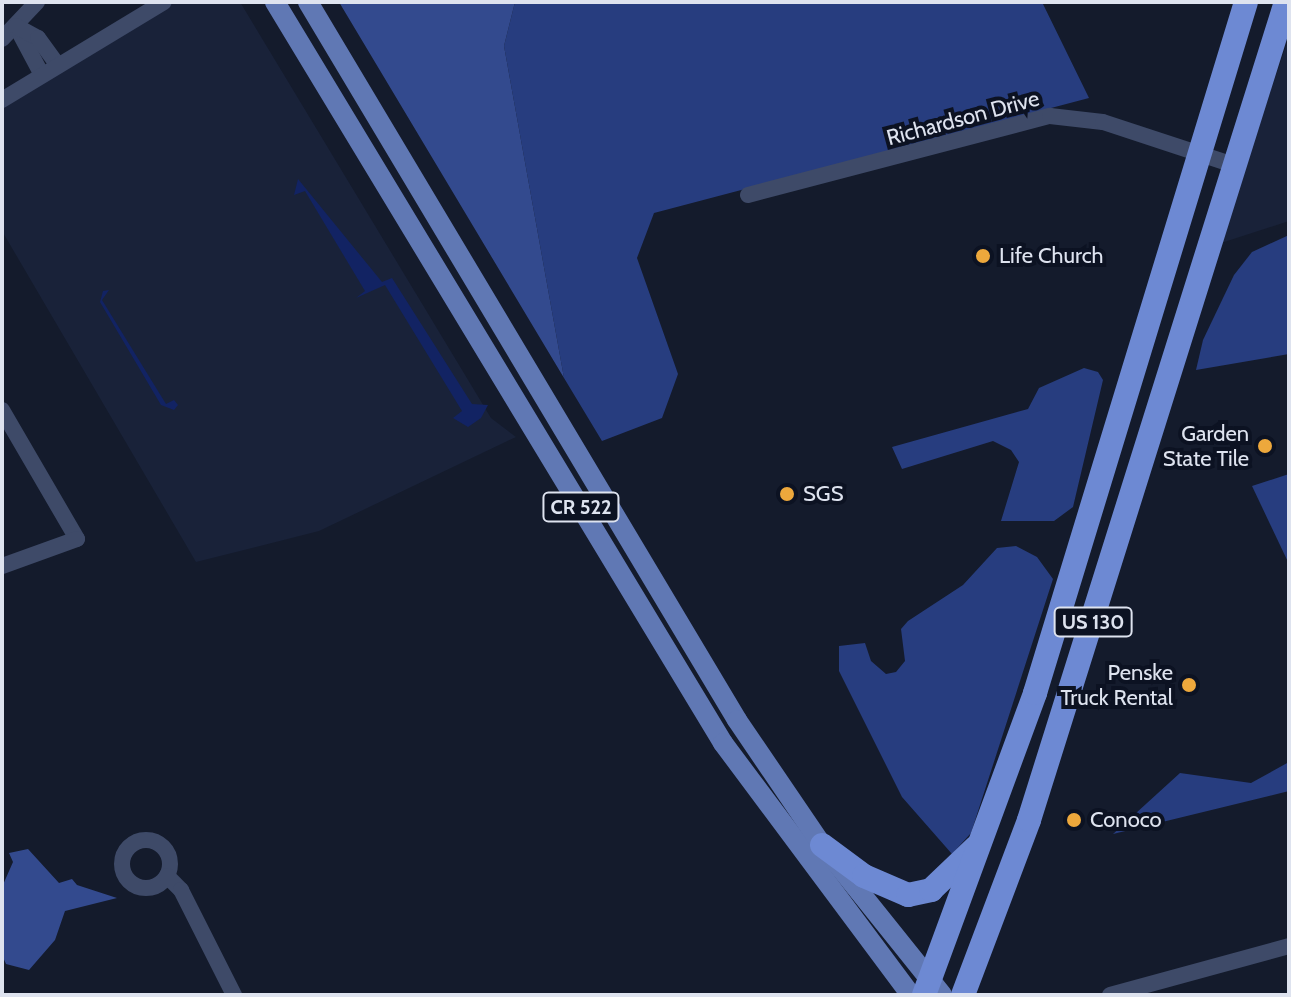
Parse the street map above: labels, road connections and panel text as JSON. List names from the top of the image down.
{
  "streets": {
    "highway": ["US 130"],
    "main road": ["CR 522"],
    "street": ["Richardson Drive"]
  },
  "crossings": [
    ["Richardson Drive", "US 130"],
    ["CR 522", "US 130"]
  ],
  "places": [
    "Life Church",
    "Garden State Tile",
    "SGS",
    "Penske Truck Rental",
    "Conoco"
  ]
}
